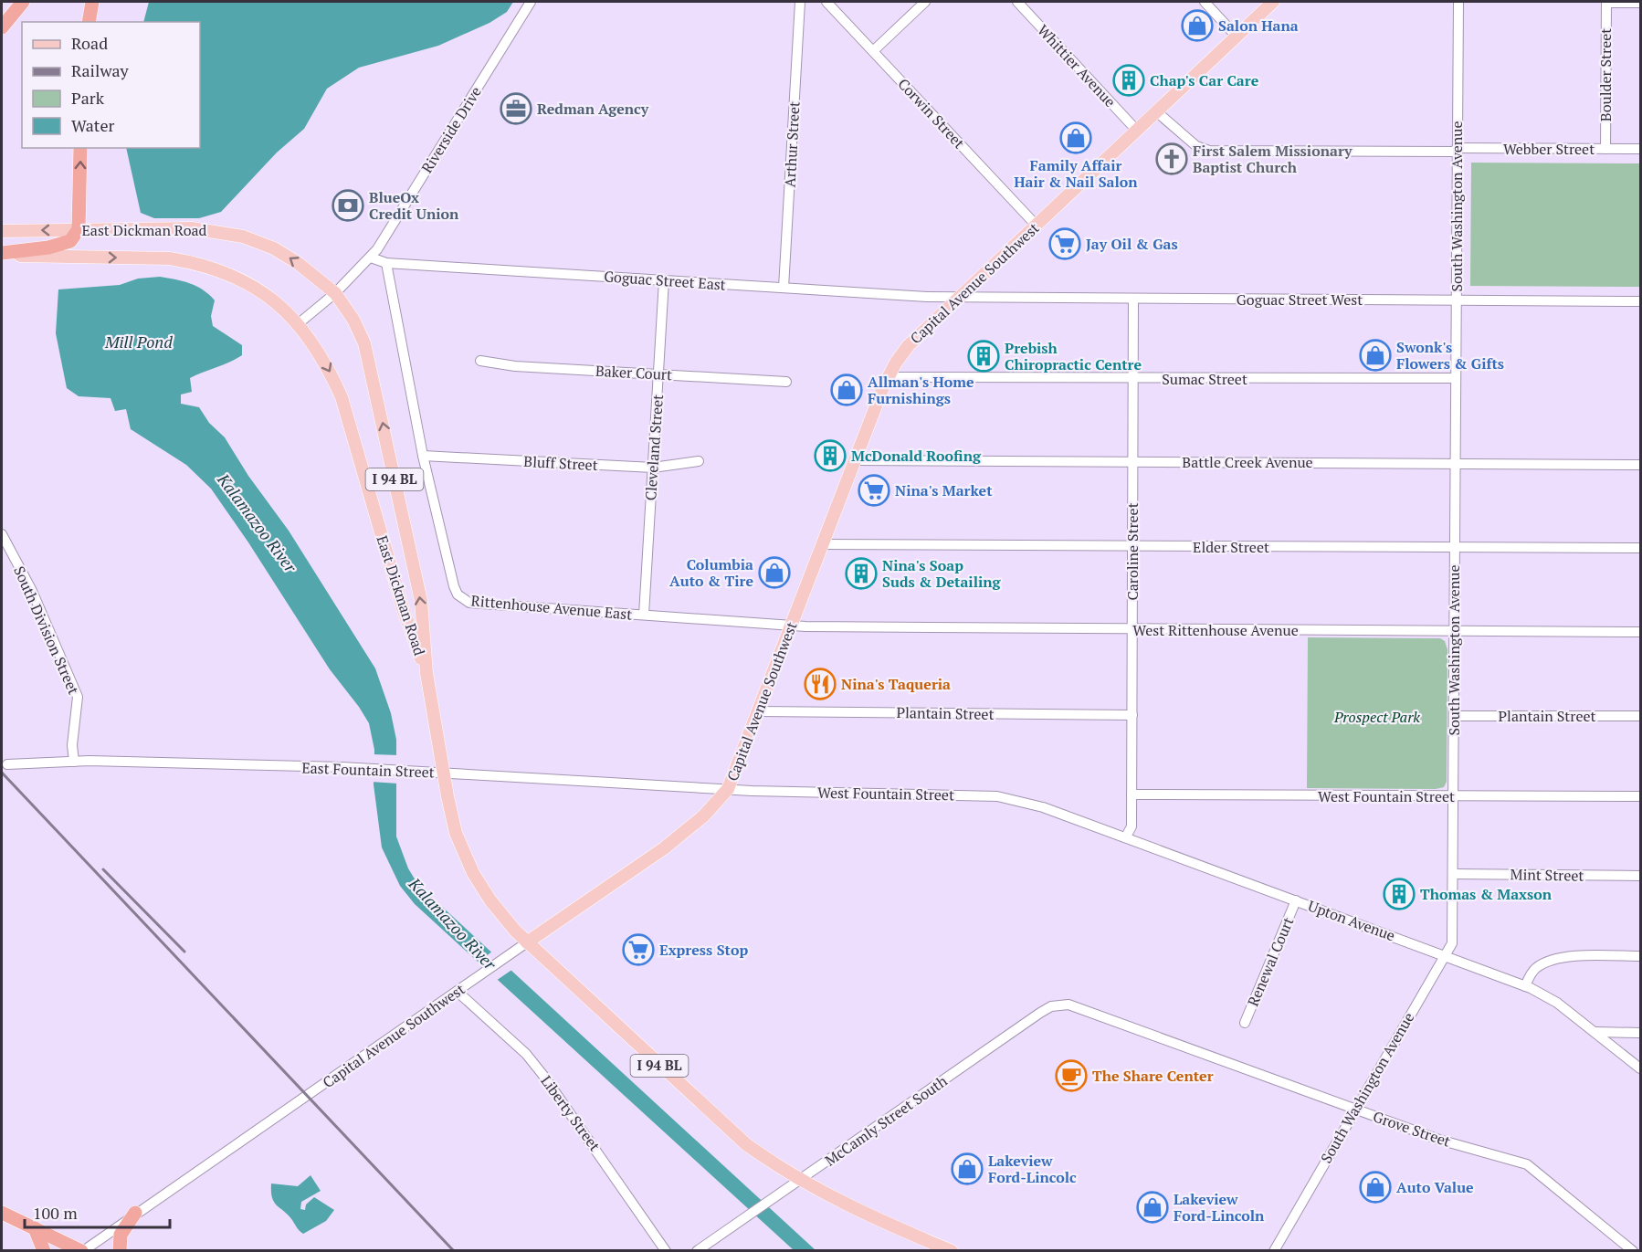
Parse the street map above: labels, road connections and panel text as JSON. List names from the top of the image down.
{
  "streets": {
    "main road": ["East Dickman Road", "Capital Avenue Southwest", "I 94 BL"],
    "street": [
      "Whittier Avenue",
      "Boulder Street",
      "Corwin Street",
      "Riverside Drive",
      "Arthur Street",
      "Webber Street",
      "South Washington Avenue",
      "Goguac Street East",
      "Goguac Street West",
      "Baker Court",
      "Sumac Street",
      "Cleveland Street",
      "Battle Creek Avenue",
      "Bluff Street",
      "Elder Street",
      "Caroline Street",
      "Rittenhouse Avenue East",
      "South Division Street",
      "West Rittenhouse Avenue",
      "Plantain Street",
      "East Fountain Street",
      "West Fountain Street",
      "Mint Street",
      "Upton Avenue",
      "Renewal Court",
      "Liberty Street",
      "McCamly Street South",
      "Grove Street"
    ]
  },
  "crossings": [
    ["Whittier Avenue", "Capital Avenue Southwest"],
    ["Boulder Street", "Webber Street"],
    ["Corwin Street", "Capital Avenue Southwest"],
    ["Riverside Drive", "East Dickman Road"],
    ["Riverside Drive", "Goguac Street East"],
    ["Arthur Street", "Goguac Street East"],
    ["Webber Street", "South Washington Avenue"],
    ["Webber Street", "Capital Avenue Southwest"],
    ["South Washington Avenue", "Goguac Street West"],
    ["South Washington Avenue", "Sumac Street"],
    ["South Washington Avenue", "Battle Creek Avenue"],
    ["South Washington Avenue", "Elder Street"],
    ["South Washington Avenue", "West Rittenhouse Avenue"],
    ["South Washington Avenue", "Plantain Street"],
    ["South Washington Avenue", "West Fountain Street"],
    ["South Washington Avenue", "Mint Street"],
    ["South Washington Avenue", "Upton Avenue"],
    ["South Washington Avenue", "Grove Street"],
    ["East Dickman Road", "Capital Avenue Southwest"],
    ["East Dickman Road", "I 94 BL"],
    ["East Dickman Road", "East Fountain Street"],
    ["Goguac Street East", "Capital Avenue Southwest"],
    ["Goguac Street East", "Goguac Street West"],
    ["Goguac Street East", "Cleveland Street"],
    ["Capital Avenue Southwest", "Goguac Street West"],
    ["Capital Avenue Southwest", "Sumac Street"],
    ["Capital Avenue Southwest", "Battle Creek Avenue"],
    ["Capital Avenue Southwest", "I 94 BL"],
    ["Capital Avenue Southwest", "Elder Street"],
    ["Capital Avenue Southwest", "Rittenhouse Avenue East"],
    ["Capital Avenue Southwest", "West Rittenhouse Avenue"],
    ["Capital Avenue Southwest", "Plantain Street"],
    ["Capital Avenue Southwest", "East Fountain Street"],
    ["Capital Avenue Southwest", "West Fountain Street"],
    ["Capital Avenue Southwest", "Liberty Street"],
    ["Goguac Street West", "Caroline Street"],
    ["Baker Court", "Cleveland Street"],
    ["Sumac Street", "Caroline Street"],
    ["Cleveland Street", "Bluff Street"],
    ["Cleveland Street", "Rittenhouse Avenue East"],
    ["Battle Creek Avenue", "Caroline Street"],
    ["Bluff Street", "Rittenhouse Avenue East"],
    ["I 94 BL", "McCamly Street South"],
    ["Elder Street", "Caroline Street"],
    ["Caroline Street", "West Rittenhouse Avenue"],
    ["Caroline Street", "Plantain Street"],
    ["Caroline Street", "West Fountain Street"],
    ["Caroline Street", "Upton Avenue"],
    ["Rittenhouse Avenue East", "West Rittenhouse Avenue"],
    ["South Division Street", "East Fountain Street"],
    ["East Fountain Street", "West Fountain Street"],
    ["West Fountain Street", "Upton Avenue"],
    ["Upton Avenue", "Renewal Court"],
    ["McCamly Street South", "Grove Street"]
  ],
  "water": ["Mill Pond", "Kalamazoo River"],
  "parks": ["Prospect Park"],
  "places": {
    "shop": [
      "Salon Hana",
      "Family Affair Hair & Nail Salon",
      "Swonk's Flowers & Gifts",
      "Allman's Home Furnishings",
      "Columbia Auto & Tire",
      "Lakeview Ford-Lincolc",
      "Auto Value",
      "Lakeview Ford-Lincoln"
    ],
    "building": [
      "Chap's Car Care",
      "Prebish Chiropractic Centre",
      "McDonald Roofing",
      "Nina's Soap Suds & Detailing",
      "Thomas & Maxson"
    ],
    "office": ["Redman Agency"],
    "church": ["First Salem Missionary Baptist Church"],
    "bank": ["BlueOx Credit Union"],
    "supermarket": ["Jay Oil & Gas", "Nina's Market", "Express Stop"],
    "restaurant": ["Nina's Taqueria"],
    "cafe": ["The Share Center"]
  },
  "legend": [
    "Road",
    "Railway",
    "Park",
    "Water"
  ],
  "scale_bar": "100 m"
}
